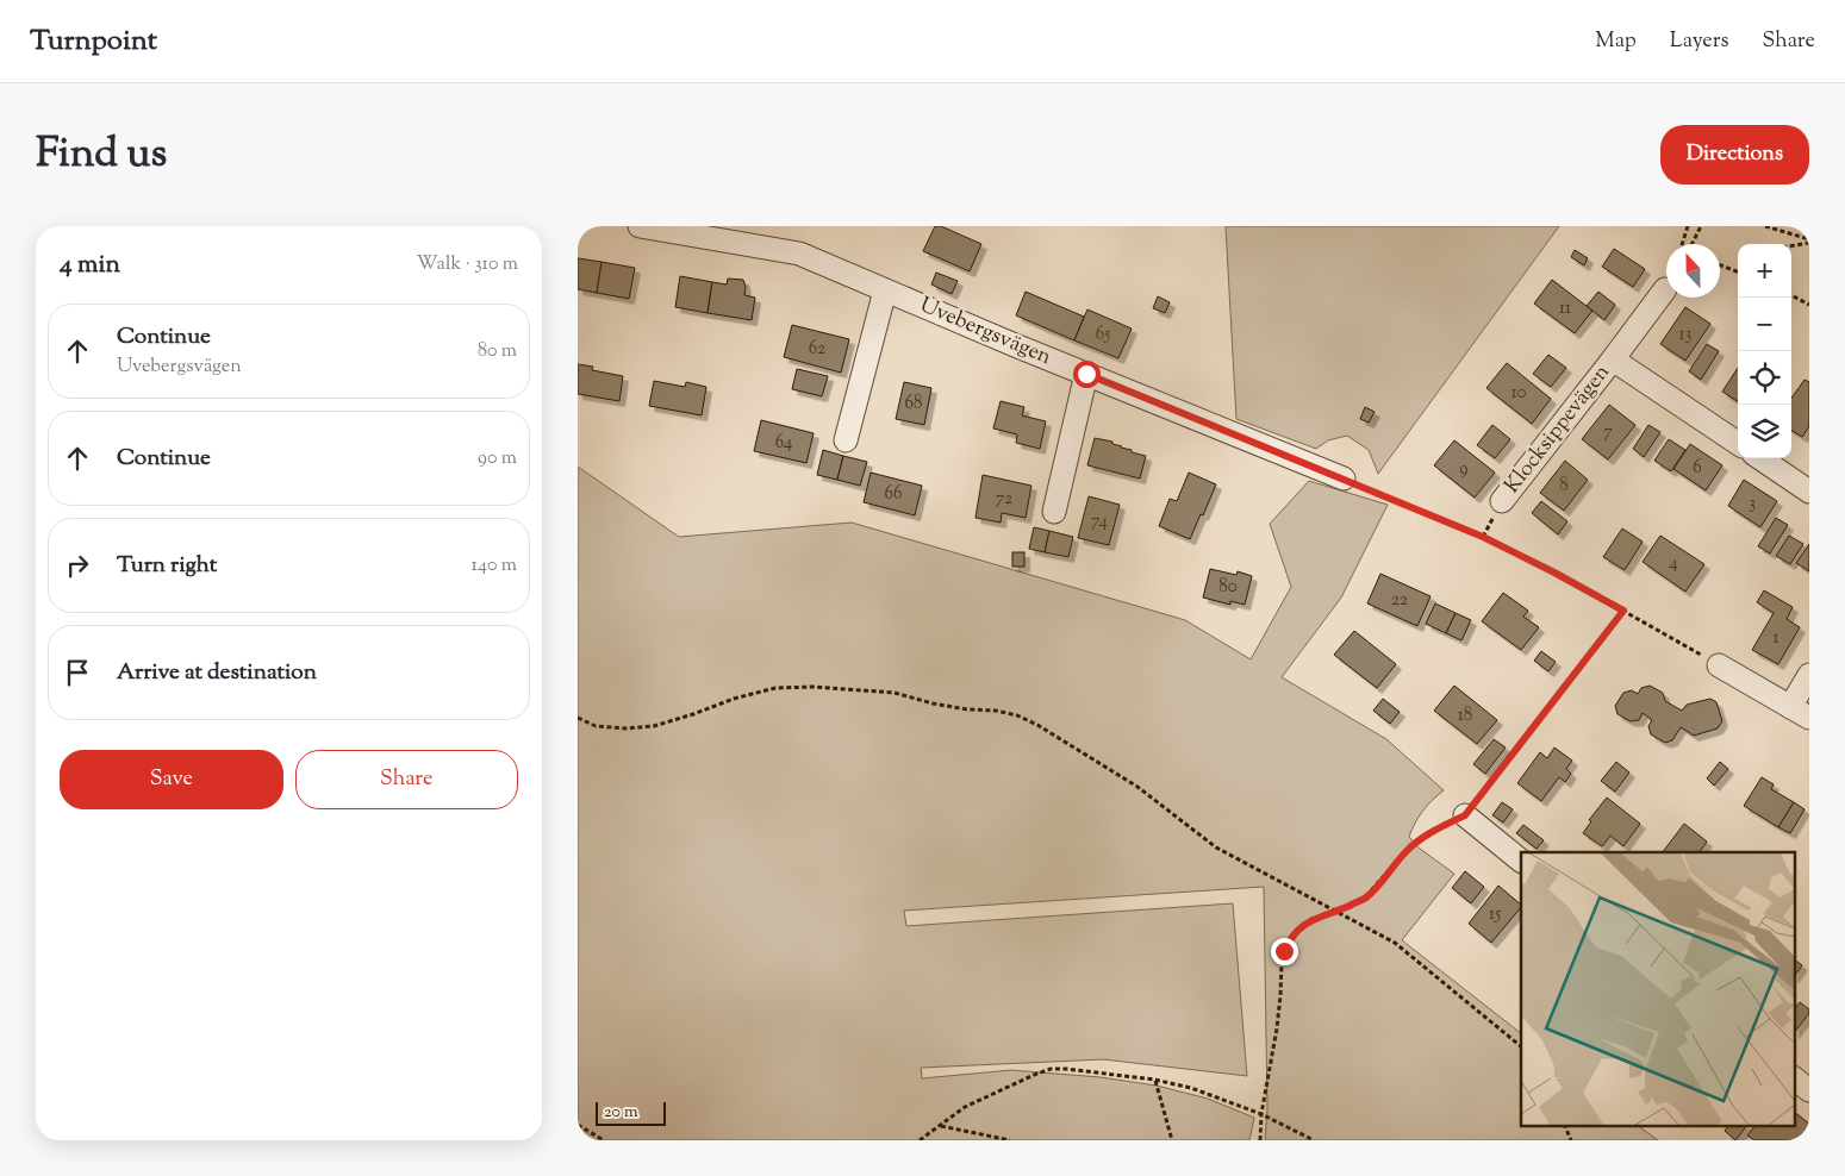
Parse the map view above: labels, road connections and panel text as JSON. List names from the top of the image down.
{
  "streets": {
    "street": ["Uvebergsvägen", "Klocksippevägen"]
  },
  "house_numbers": [
    "11",
    "65",
    "13",
    "62",
    "10",
    "68",
    "7",
    "64",
    "6",
    "9",
    "8",
    "66",
    "72",
    "3",
    "74",
    "4",
    "80",
    "22",
    "1",
    "18",
    "15"
  ],
  "scale_bar": "20 m",
  "north": "top",
  "page": {
    "header": "Turnpoint",
    "nav": ["Map", "Layers", "Share"],
    "title": "Find us",
    "buttons": [
      "Directions",
      ["Save", "Share"]
    ],
    "heading": ["4 min", "Walk · 310 m"],
    "map_buttons": ["+", "−"],
    "list": [
      ["Continue", "Uvebergsvägen", "80 m"],
      ["Continue", "90 m"],
      ["Turn right", "140 m"],
      "Arrive at destination"
    ],
    "scale": "20 m"
  }
}
